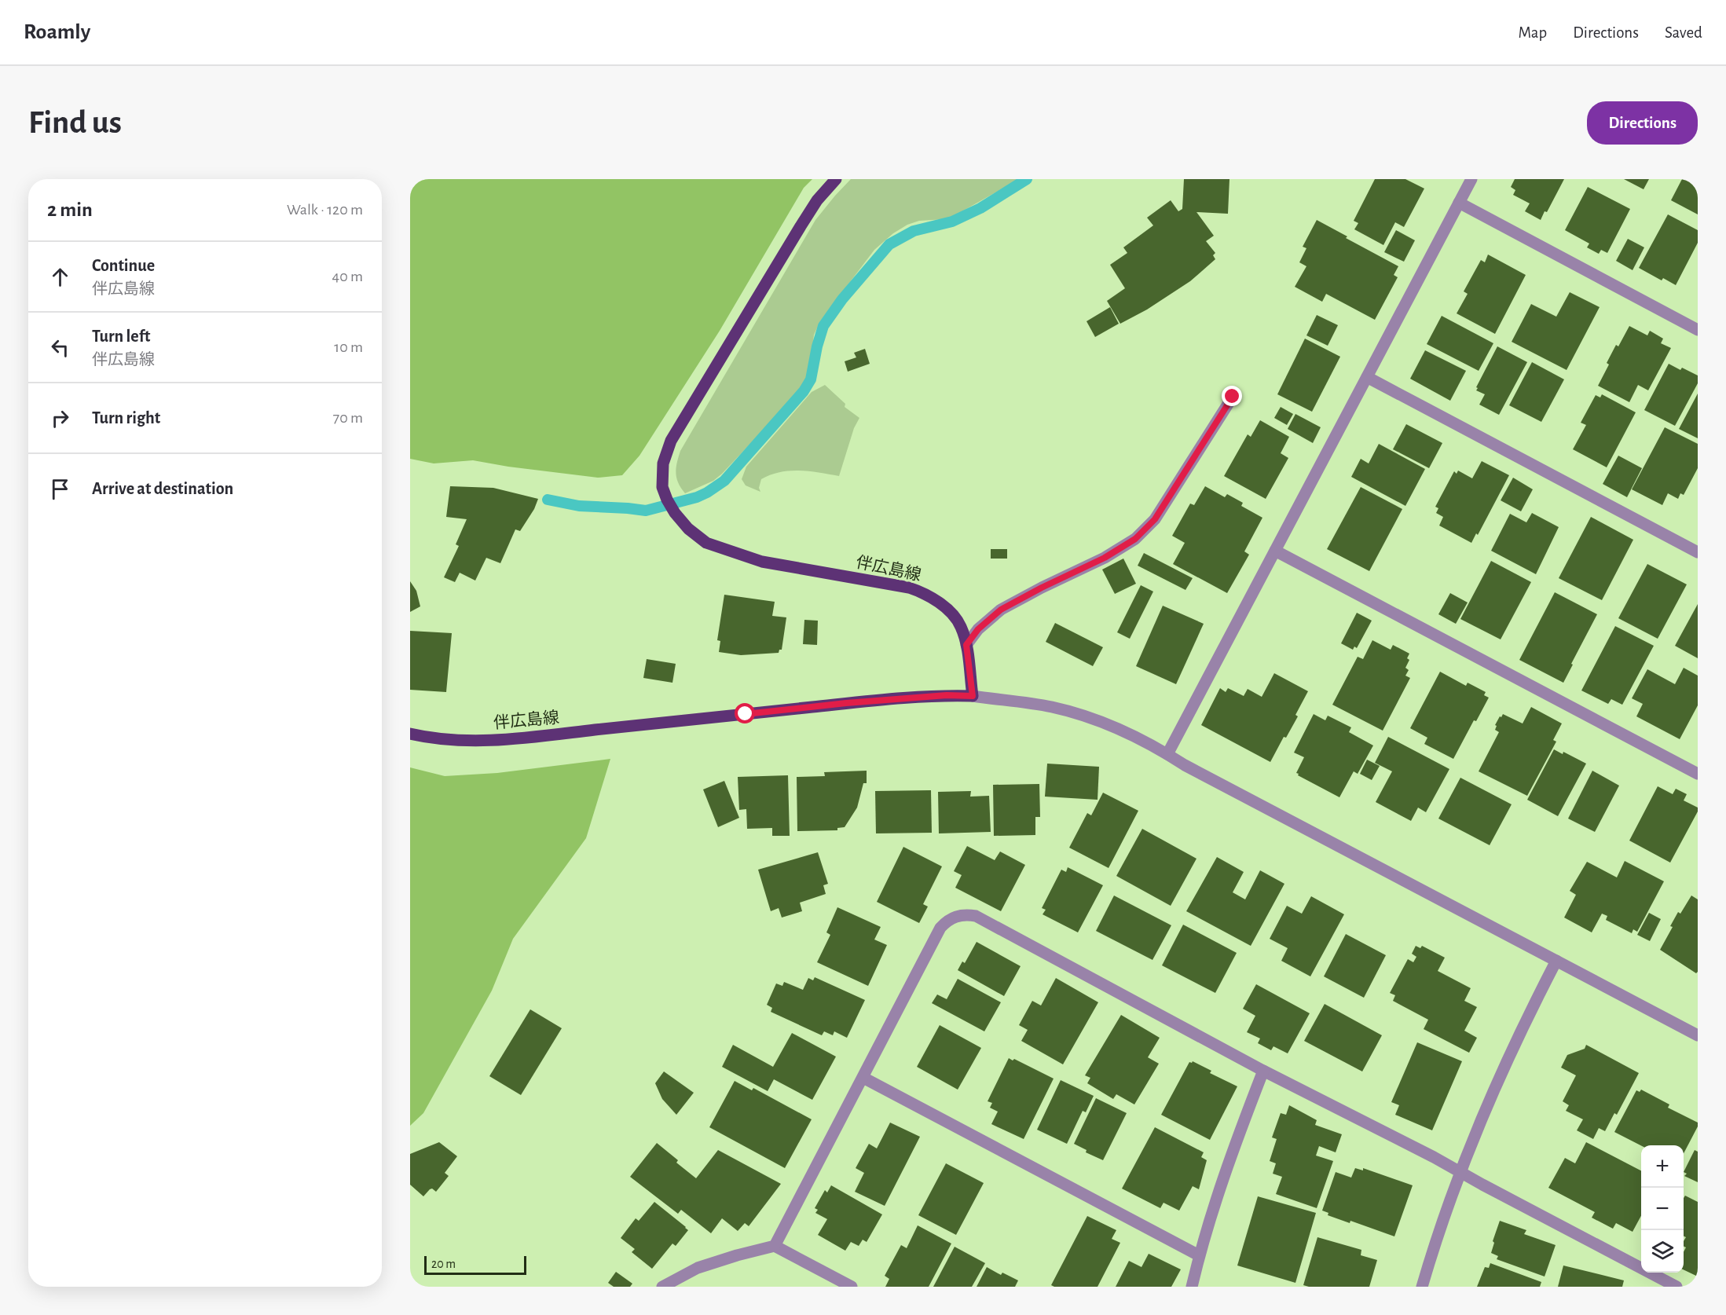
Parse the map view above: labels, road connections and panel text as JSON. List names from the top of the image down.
{
  "streets": {
    "main road": ["伴広島線"]
  },
  "scale_bar": "20 m",
  "page": {
    "header": "Roamly",
    "nav": ["Map", "Directions", "Saved"],
    "buttons": "Directions",
    "title": "Find us",
    "heading": ["2 min", "Walk · 120 m"],
    "list": [
      ["Continue", "伴広島線", "40 m"],
      ["Turn left", "伴広島線", "10 m"],
      ["Turn right", "70 m"],
      "Arrive at destination"
    ],
    "map_buttons": ["+", "−"],
    "scale": "20 m"
  }
}
